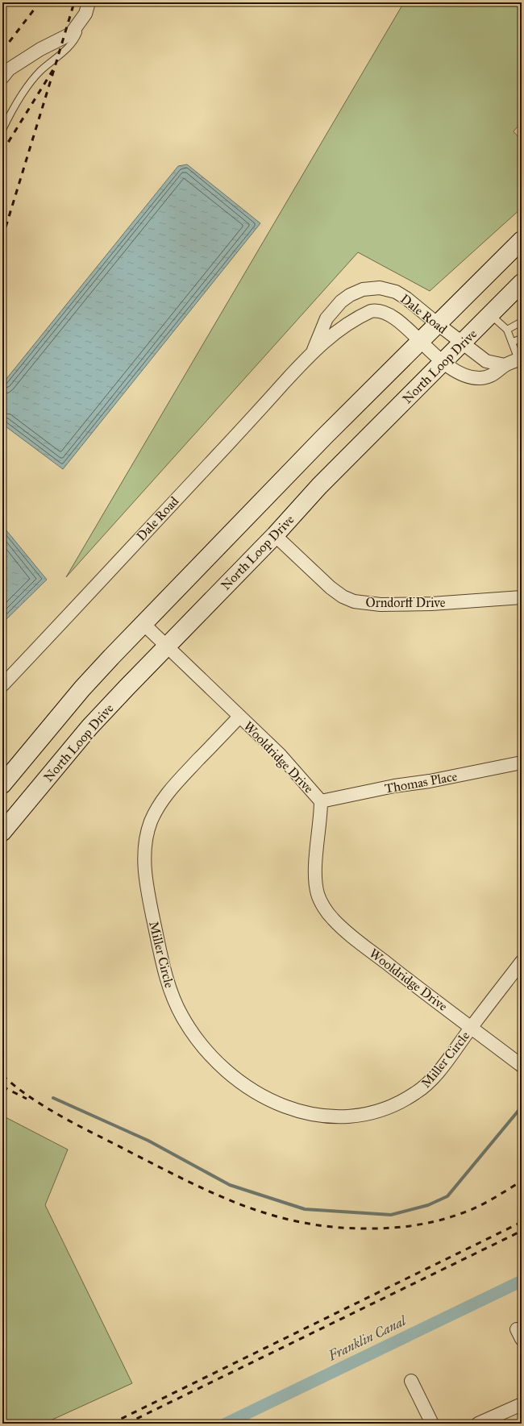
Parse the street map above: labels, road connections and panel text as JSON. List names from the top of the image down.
{
  "streets": {
    "main road": ["North Loop Drive"],
    "street": [
      "Dale Road",
      "Orndorff Drive",
      "Wooldridge Drive",
      "Thomas Place",
      "Miller Circle"
    ]
  },
  "crossings": [
    ["Dale Road", "North Loop Drive"],
    ["North Loop Drive", "Orndorff Drive"],
    ["North Loop Drive", "Wooldridge Drive"],
    ["Wooldridge Drive", "Thomas Place"],
    ["Wooldridge Drive", "Miller Circle"]
  ],
  "water": ["Franklin Canal"]
}
